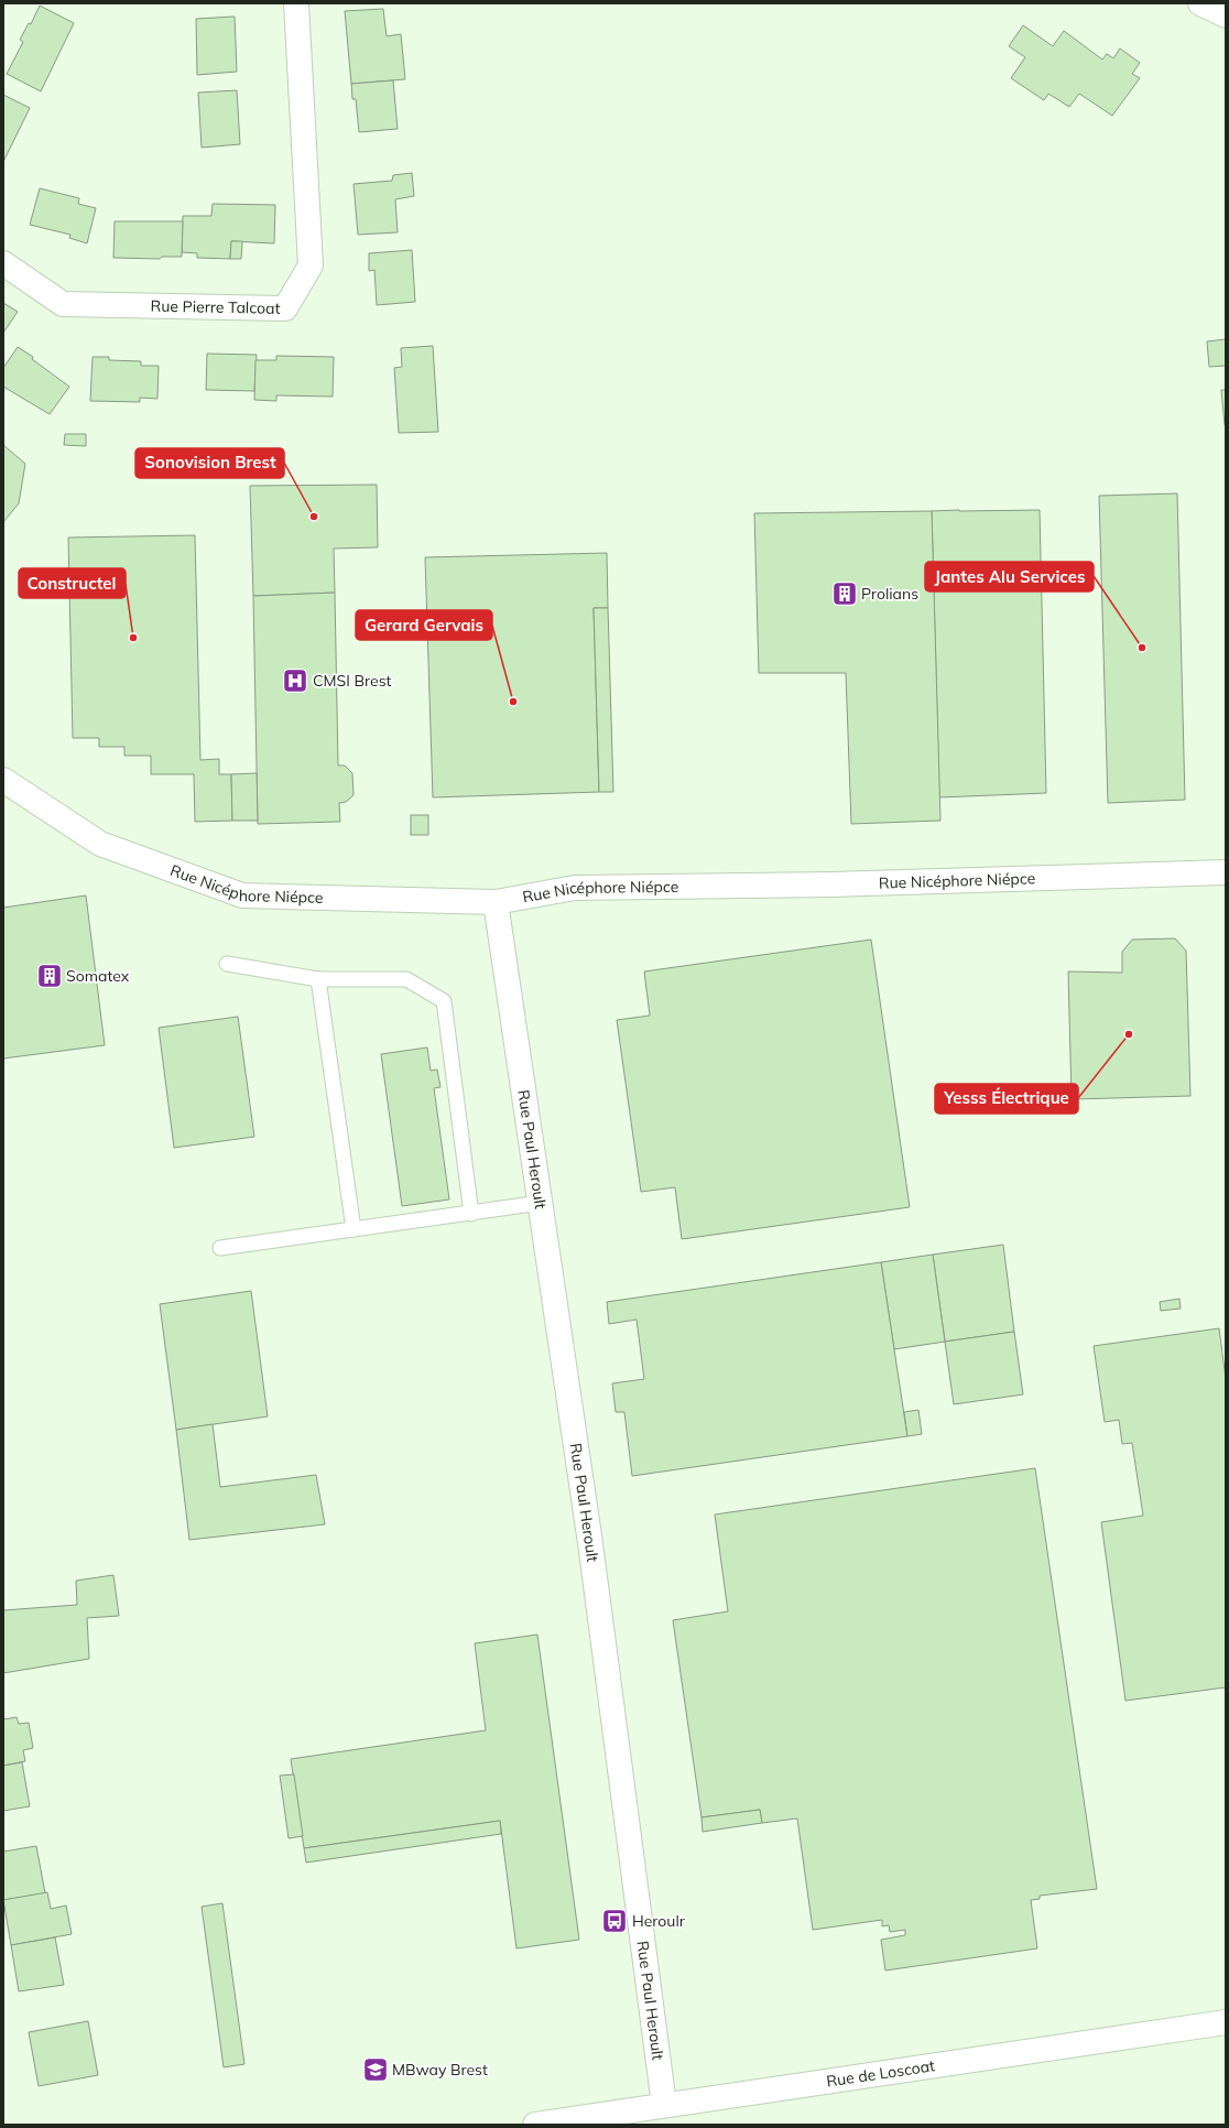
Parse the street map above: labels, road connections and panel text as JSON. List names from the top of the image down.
{
  "streets": {
    "street": [
      "Rue Pierre Talcoat",
      "Rue Nicéphore Niépce",
      "Rue Paul Heroult",
      "Rue de Loscoat"
    ]
  },
  "crossings": [
    ["Rue Nicéphore Niépce", "Rue Paul Heroult"],
    ["Rue Paul Heroult", "Rue de Loscoat"]
  ],
  "places": {
    "other": [
      "Sonovision Brest",
      "Constructel",
      "Jantes Alu Services",
      "Gerard Gervais",
      "Yesss Électrique"
    ],
    "building": ["Prolians", "Somatex"],
    "hospital": ["CMSI Brest"],
    "bus stop": ["Heroulr"],
    "school or university": ["MBway Brest"]
  }
}
